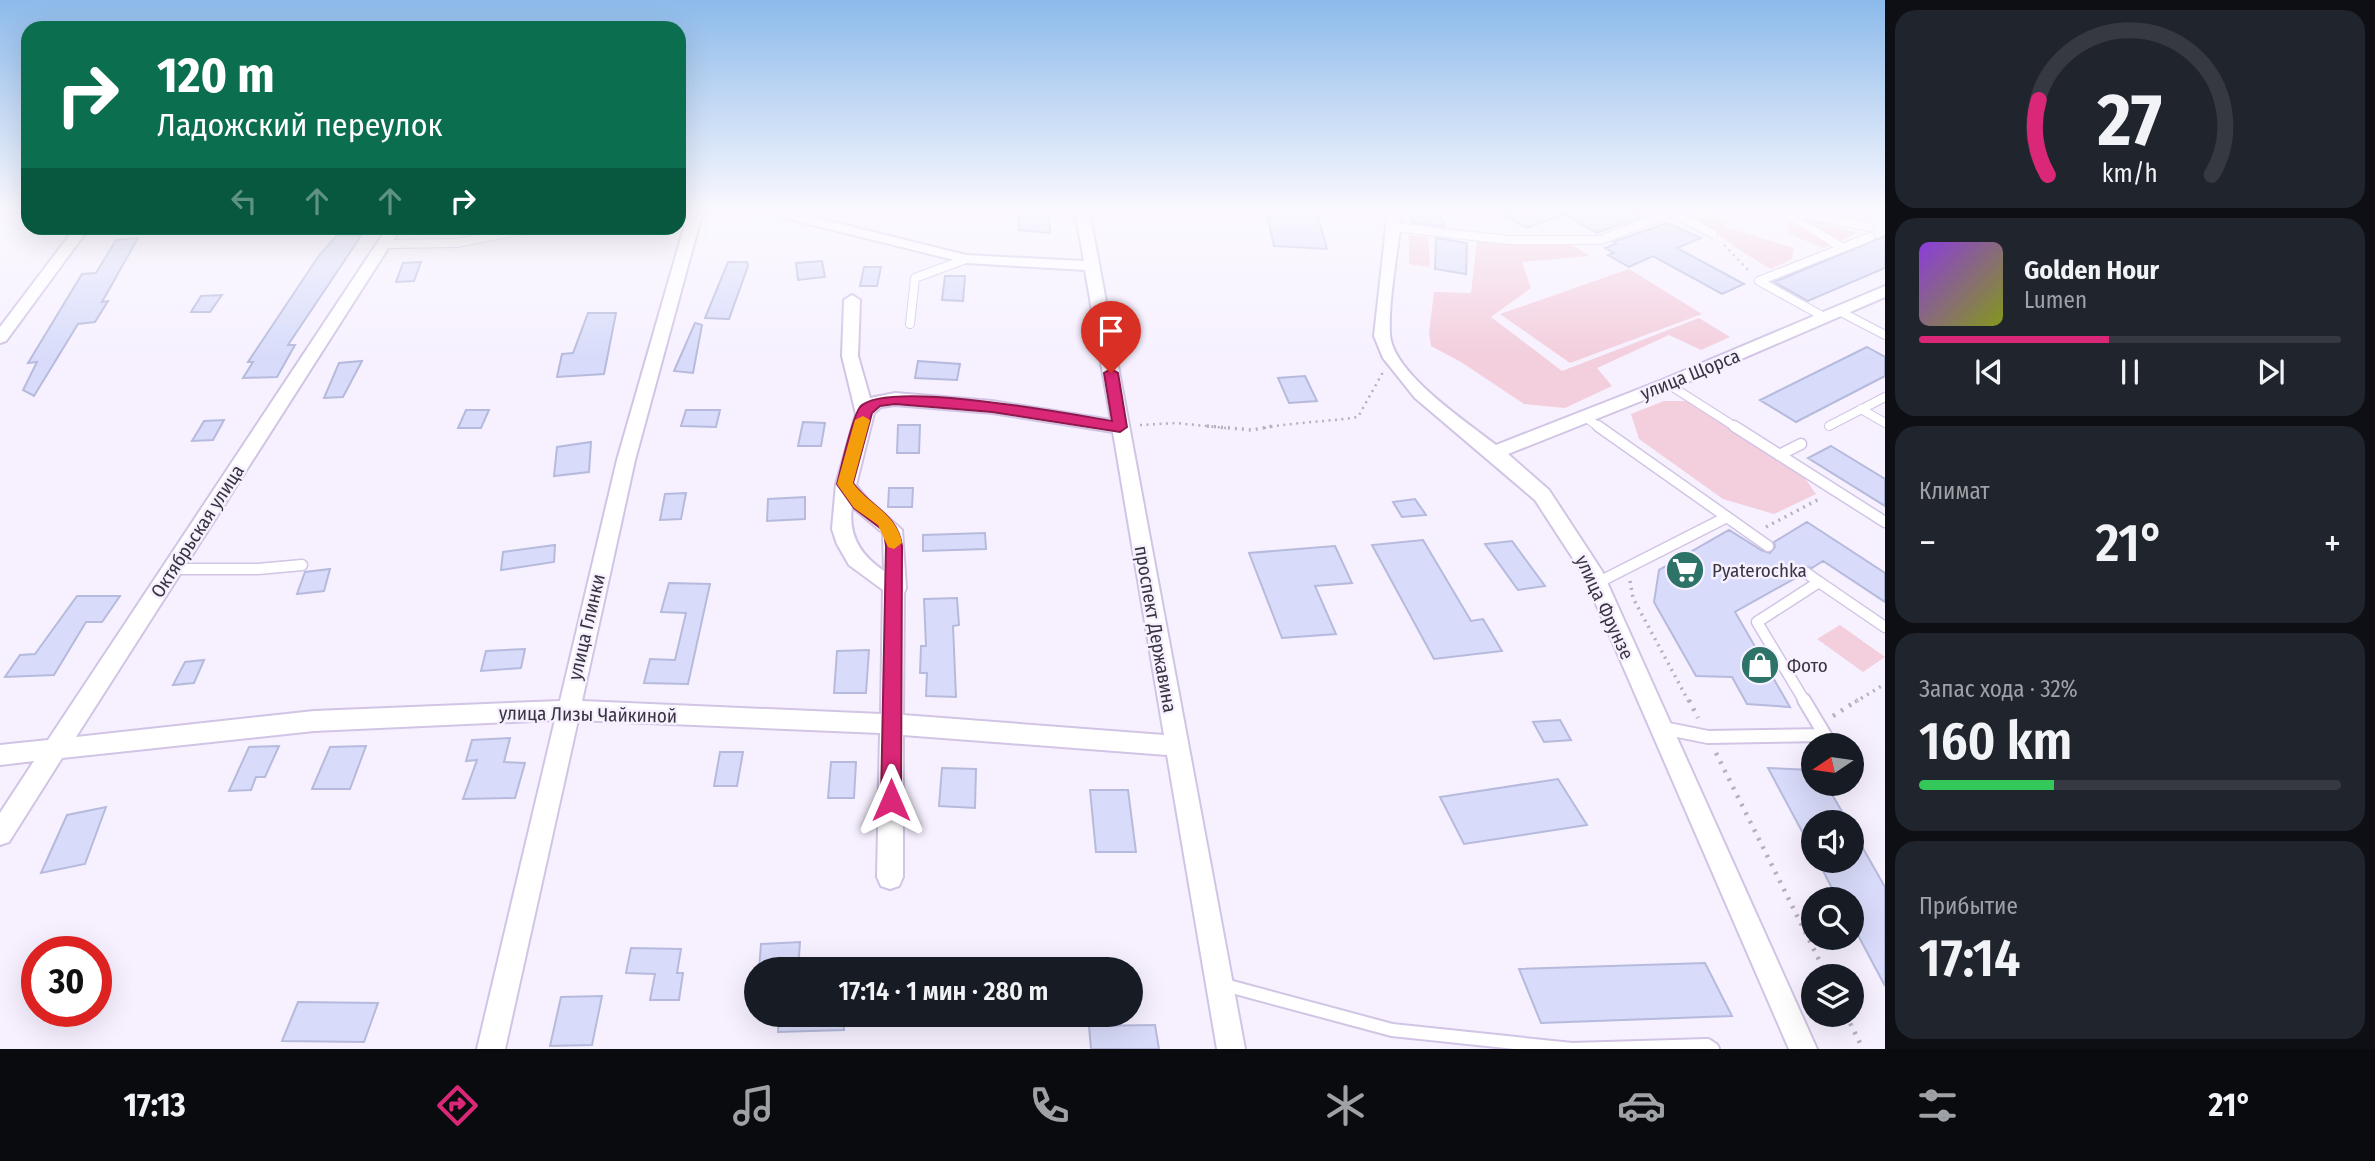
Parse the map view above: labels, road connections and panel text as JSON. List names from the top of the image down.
{
  "streets": {
    "street": [
      "улица Щорса",
      "Октябрьская улица",
      "улица Фрунзе",
      "улица Глинки",
      "проспект Державина",
      "улица Лизы Чайкиной"
    ]
  },
  "crossings": [
    ["улица Щорса", "улица Фрунзе"],
    ["Октябрьская улица", "улица Лизы Чайкиной"],
    ["улица Глинки", "улица Лизы Чайкиной"],
    ["проспект Державина", "улица Лизы Чайкиной"]
  ],
  "places": {
    "supermarket": ["Pyaterochka"],
    "shop": ["Фото"]
  },
  "north": "left",
  "page": {
    "turn": ["120 m", "Ладожский переулок"],
    "song": ["Golden Hour", "Lumen"],
    "tile": [
      "Климат",
      ["Запас хода · 32%", "160 km"],
      ["Прибытие", "17:14"]
    ],
    "heat": ["−", "21°", "+"],
    "limit": "30",
    "trip": "17:14 · 1 мин · 280 m",
    "tabs": ["17:13", "21°"],
    "gauge": ["27", "km/h"]
  }
}
